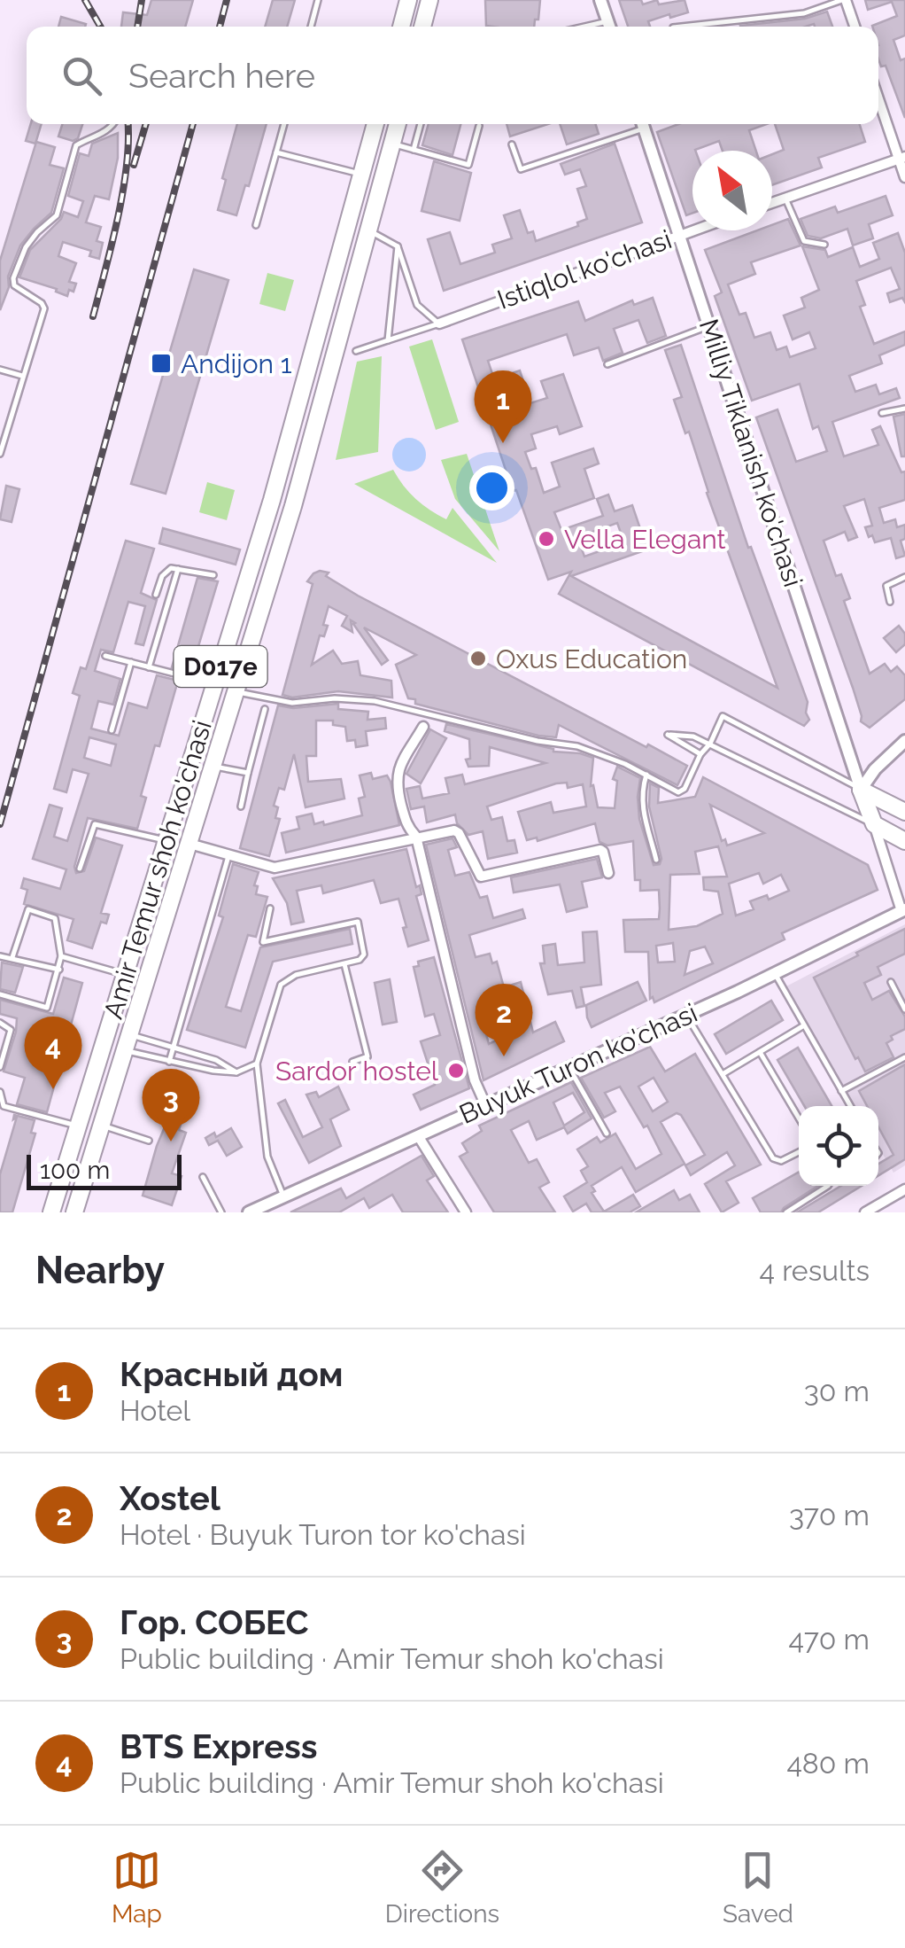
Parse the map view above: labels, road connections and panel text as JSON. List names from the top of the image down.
{
  "streets": {
    "main road": ["D017e", "Amir Temur shoh ko'chasi"],
    "street": ["Istiqlol ko'chasi", "Milliy Tiklanish ko'chasi", "Buyuk Turon ko'chasi"]
  },
  "crossings": [
    ["Istiqlol ko'chasi", "Milliy Tiklanish ko'chasi"]
  ],
  "places": {
    "transit": ["Andijon 1"],
    "other": ["Vella Elegant", "Oxus Education", "Sardor hostel"]
  },
  "scale_bar": "100 m",
  "north": "top left",
  "page": {
    "search": "Search here",
    "pins": [
      "1",
      "2",
      "4",
      "3"
    ],
    "scale": "100 m",
    "heading": ["Nearby", "4 results"],
    "list": [
      {
        "mark": "1",
        "name": "Красный дом",
        "note": "Hotel",
        "value": "30 m"
      },
      {
        "mark": "2",
        "name": "Xostel",
        "note": "Hotel · Buyuk Turon tor ko'chasi",
        "value": "370 m"
      },
      {
        "mark": "3",
        "name": "Гор. СОБЕС",
        "note": "Public building · Amir Temur shoh ko'chasi",
        "value": "470 m"
      },
      {
        "mark": "4",
        "name": "BTS Express",
        "note": "Public building · Amir Temur shoh ko'chasi",
        "value": "480 m"
      }
    ],
    "nav": ["Map", "Directions", "Saved"]
  }
}
